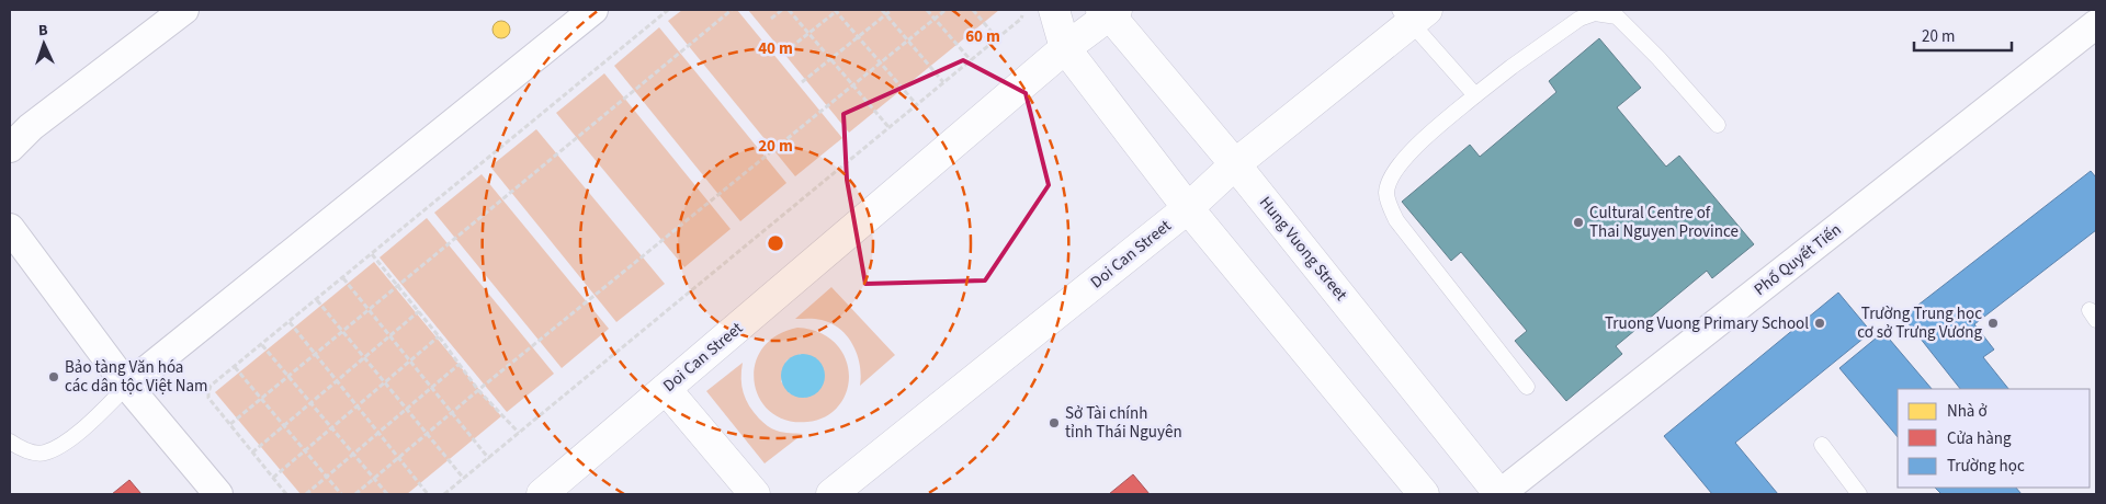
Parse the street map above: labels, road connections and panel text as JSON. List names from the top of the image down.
{
  "streets": {
    "main road": ["Hung Vuong Street", "Doi Can Street"],
    "street": ["Phố Quyết Tiến"]
  },
  "crossings": [
    ["Hung Vuong Street", "Doi Can Street"],
    ["Hung Vuong Street", "Phố Quyết Tiến"]
  ],
  "places": [
    "Cultural Centre of Thai Nguyen Province",
    "Truong Vuong Primary School",
    "Trường Trung học cơ sở Trưng Vương",
    "Bảo tàng Văn hóa các dân tộc Việt Nam",
    "Sở Tài chính tỉnh Thái Nguyên"
  ],
  "legend": ["Nhà ở", "Cửa hàng", "Trường học"],
  "scale_bar": "20 m",
  "north": "top",
  "rings": ["60 m", "40 m", "20 m"]
}
